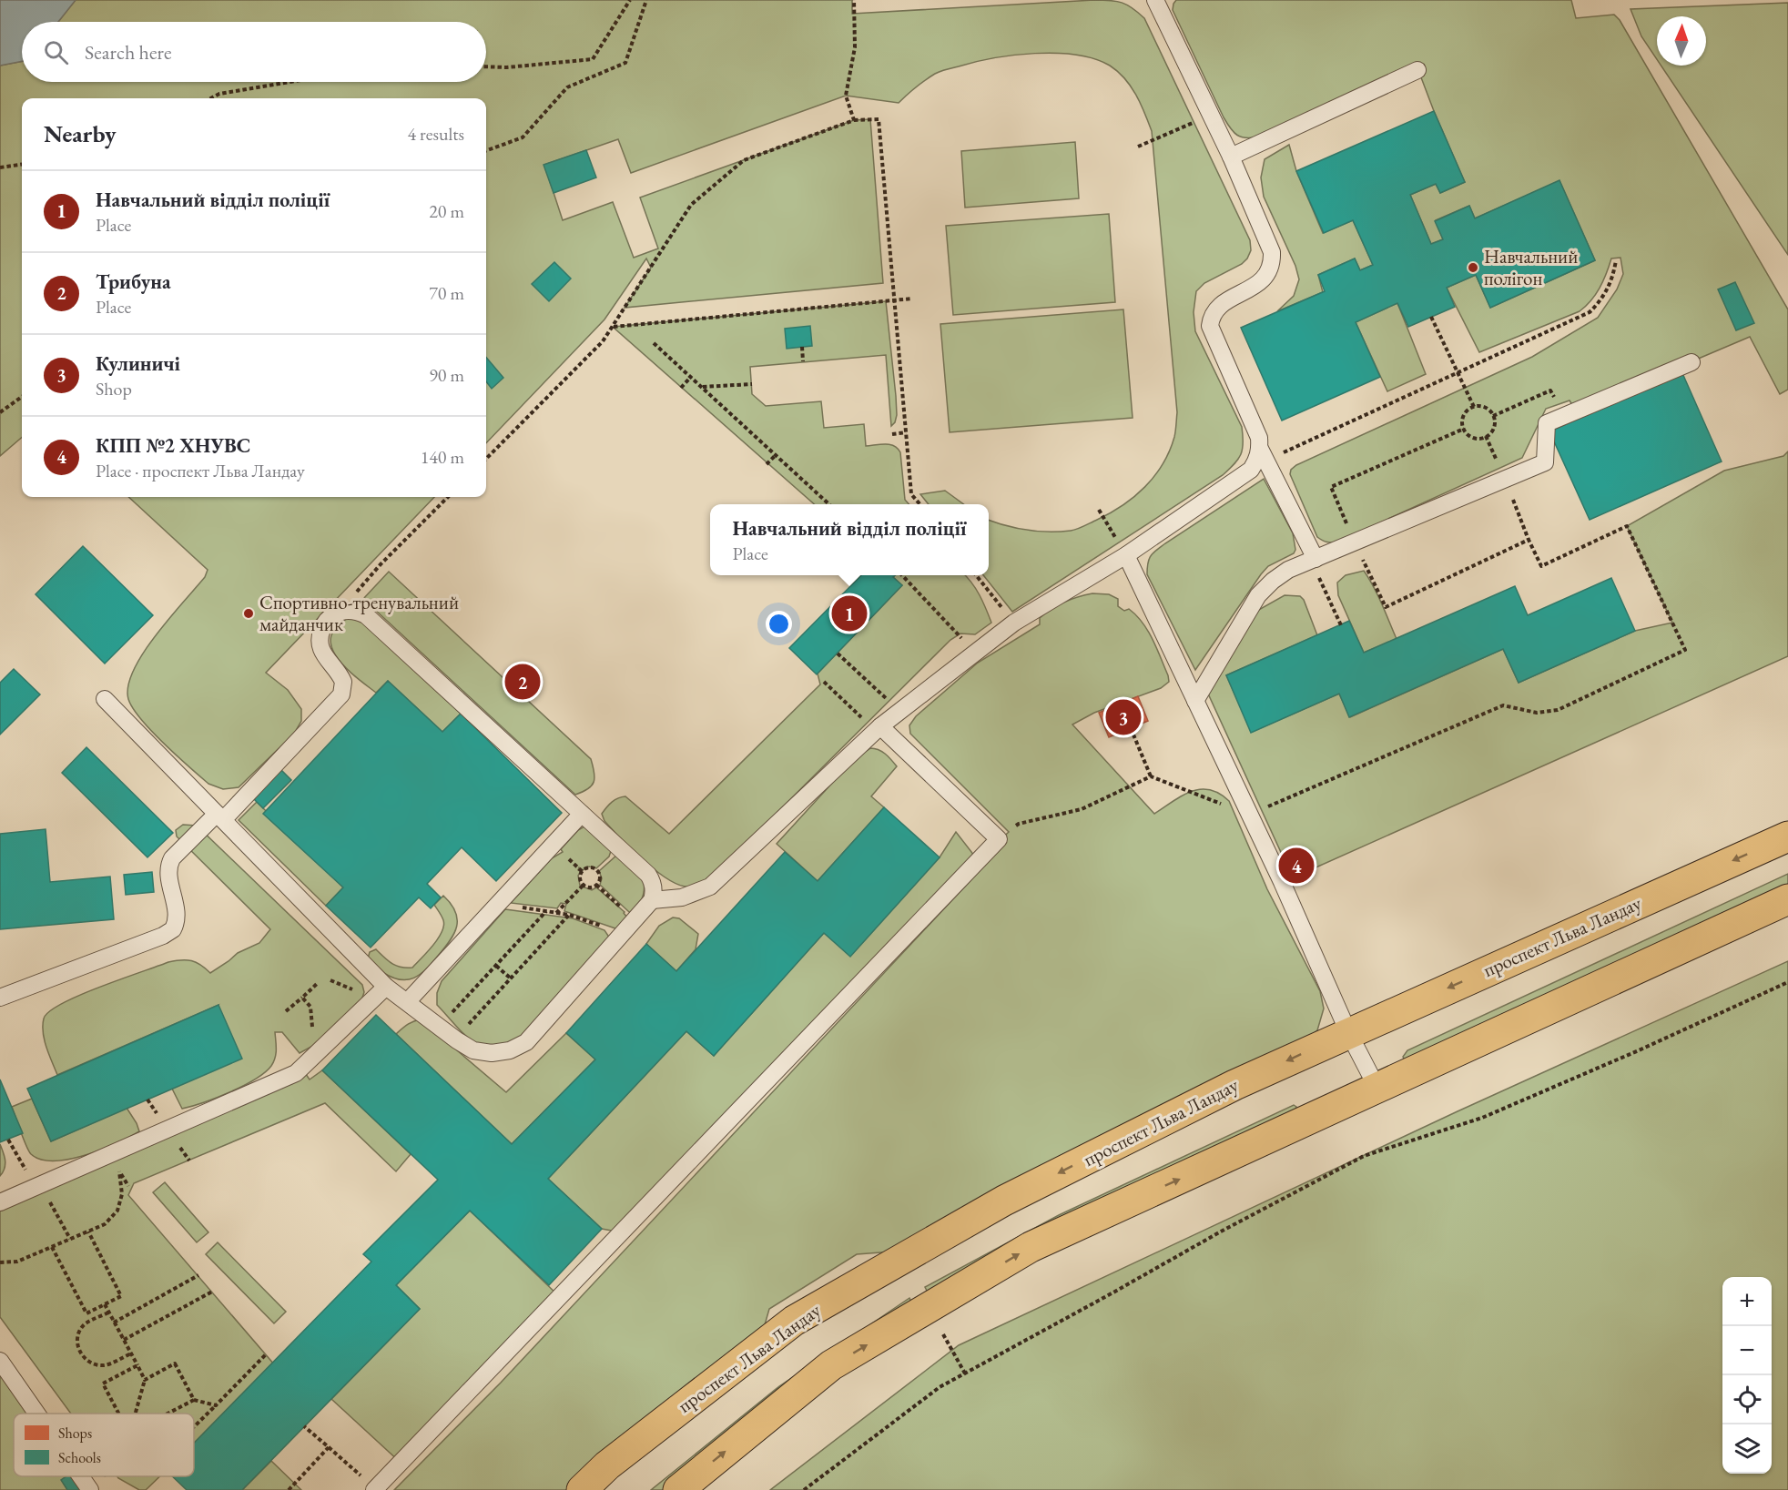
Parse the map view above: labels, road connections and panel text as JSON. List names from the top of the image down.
{
  "streets": {
    "main road": ["проспект Льва Ландау"]
  },
  "places": ["Навчальний полігон", "Спортивно-тренувальний майданчик"],
  "legend": ["Shops", "Schools"],
  "north": "top",
  "page": {
    "search": "Search here",
    "heading": ["Nearby", "4 results"],
    "list": [
      {
        "mark": "1",
        "name": "Навчальний відділ поліції",
        "note": "Place",
        "value": "20 m"
      },
      {
        "mark": "2",
        "name": "Трибуна",
        "note": "Place",
        "value": "70 m"
      },
      {
        "mark": "3",
        "name": "Кулиничі",
        "note": "Shop",
        "value": "90 m"
      },
      {
        "mark": "4",
        "name": "КПП №2 ХНУВС",
        "note": "Place · проспект Льва Ландау",
        "value": "140 m"
      }
    ],
    "popup": ["Навчальний відділ поліції", "Place"],
    "pins": [
      "1",
      "2",
      "3",
      "4"
    ],
    "map_buttons": ["+", "−"]
  }
}
